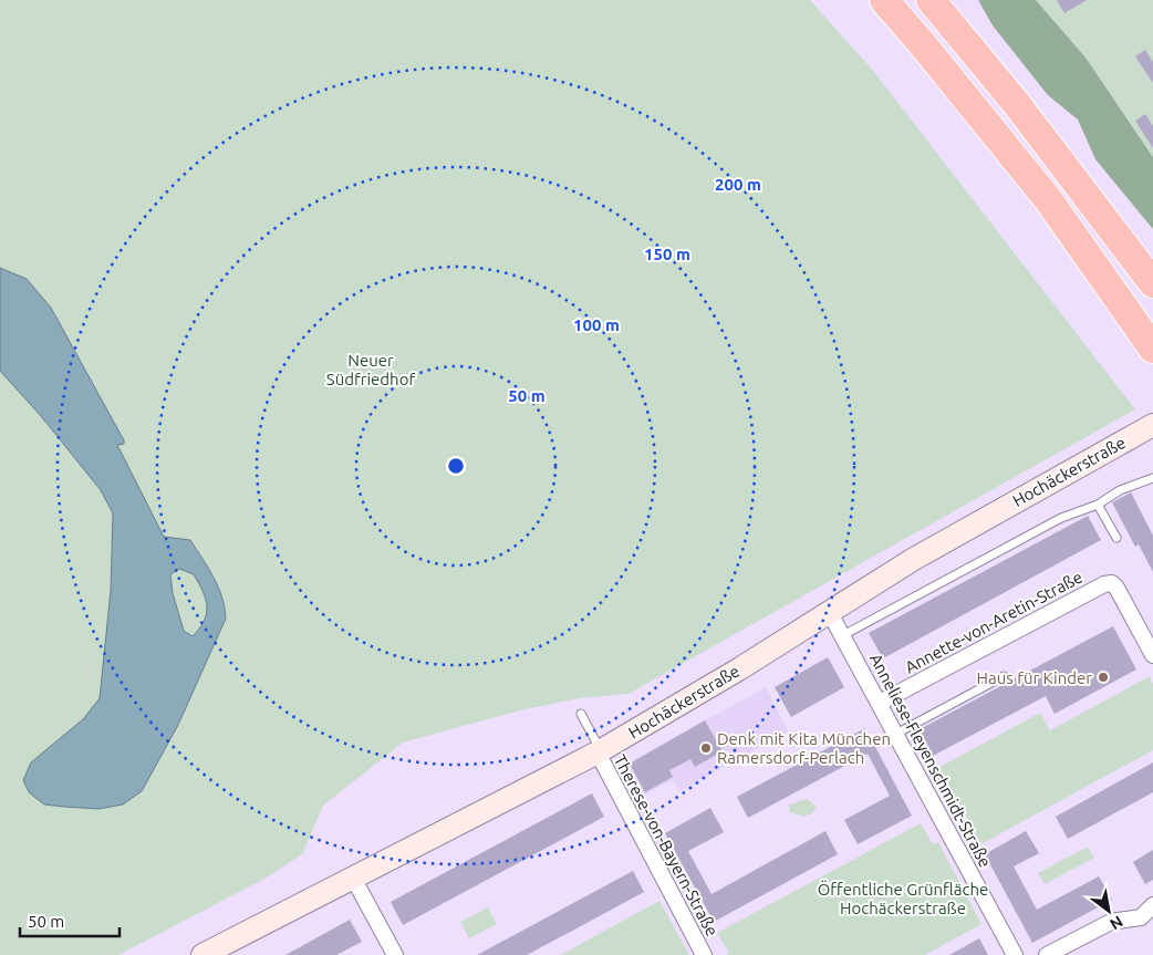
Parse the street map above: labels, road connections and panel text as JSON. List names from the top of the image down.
{
  "streets": {
    "street": [
      "Hochäckerstraße",
      "Annette-von-Aretin-Straße",
      "Anneliese-Fleyenschmidt-Straße",
      "Therese-von-Bayern-Straße"
    ]
  },
  "crossings": [
    ["Hochäckerstraße", "Anneliese-Fleyenschmidt-Straße"],
    ["Hochäckerstraße", "Therese-von-Bayern-Straße"],
    ["Annette-von-Aretin-Straße", "Anneliese-Fleyenschmidt-Straße"]
  ],
  "parks": ["Neuer Südfriedhof", "Öffentliche Grünfläche Hochäckerstraße"],
  "places": ["Haus für Kinder", "Denk mit Kita München Ramersdorf-Perlach"],
  "scale_bar": "50 m",
  "north": "bottom right",
  "rings": [
    "200 m",
    "150 m",
    "100 m",
    "50 m"
  ]
}
